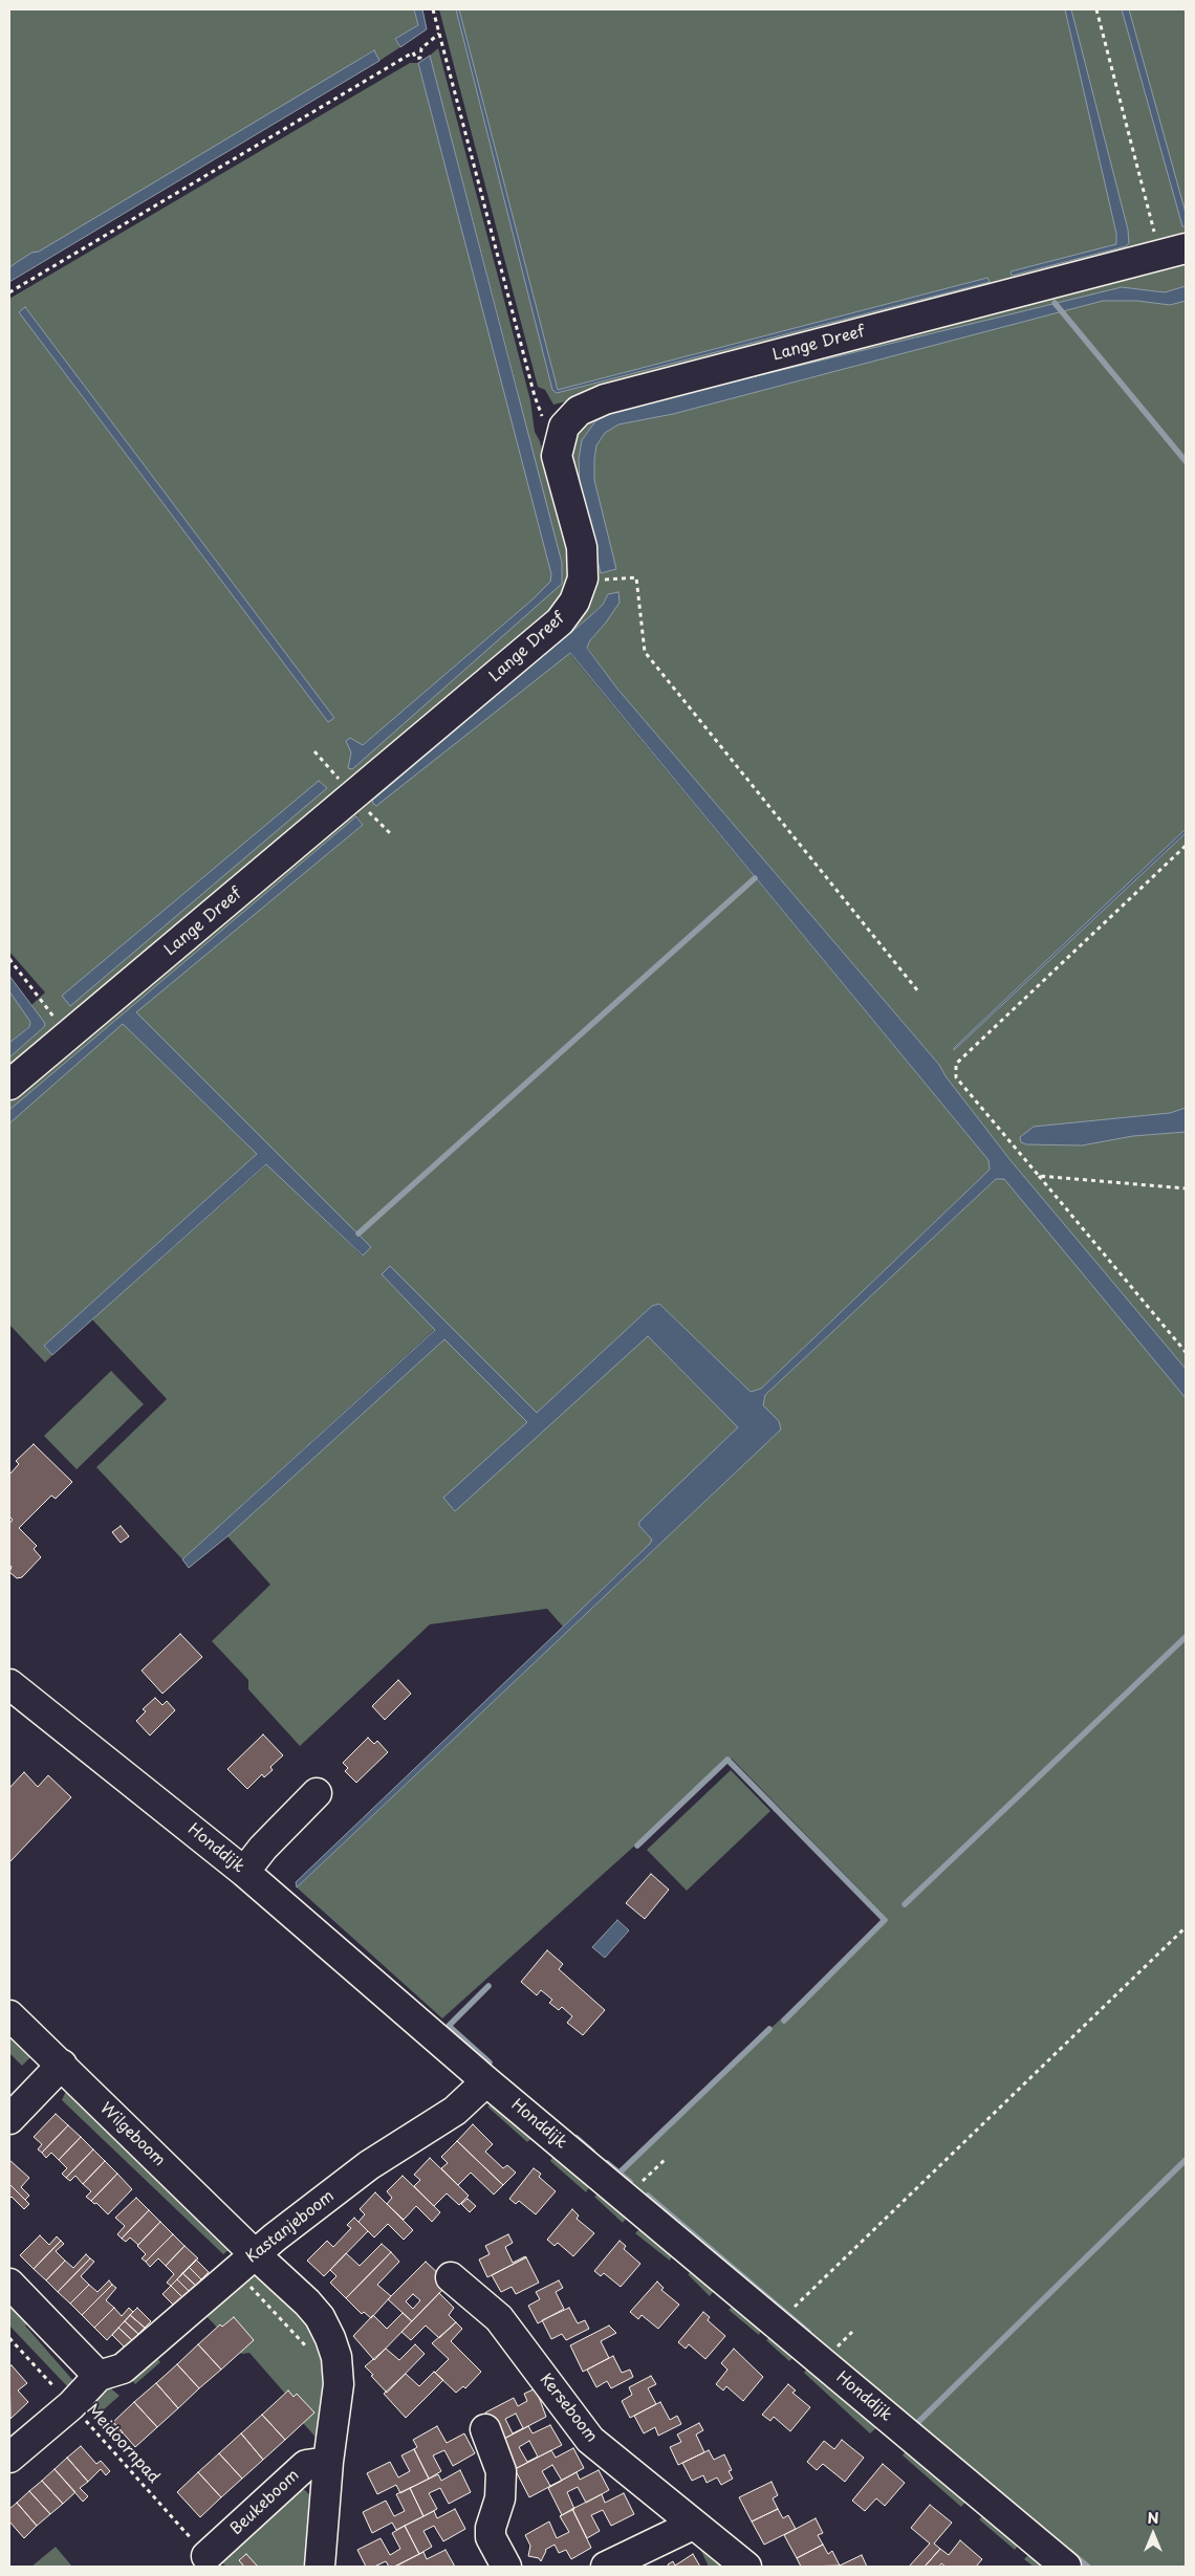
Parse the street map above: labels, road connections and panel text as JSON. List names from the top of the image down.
{
  "streets": {
    "street": [
      "Lange Dreef",
      "Honddijk",
      "Wilgeboom",
      "Kastanjeboom",
      "Kerseboom",
      "Beukeboom"
    ],
    "path": ["Meidoornpad"]
  },
  "crossings": [
    ["Honddijk", "Kastanjeboom"],
    ["Wilgeboom", "Kastanjeboom"],
    ["Wilgeboom", "Beukeboom"],
    ["Kastanjeboom", "Meidoornpad"],
    ["Kastanjeboom", "Beukeboom"],
    ["Meidoornpad", "Beukeboom"]
  ],
  "north": "top"
}
